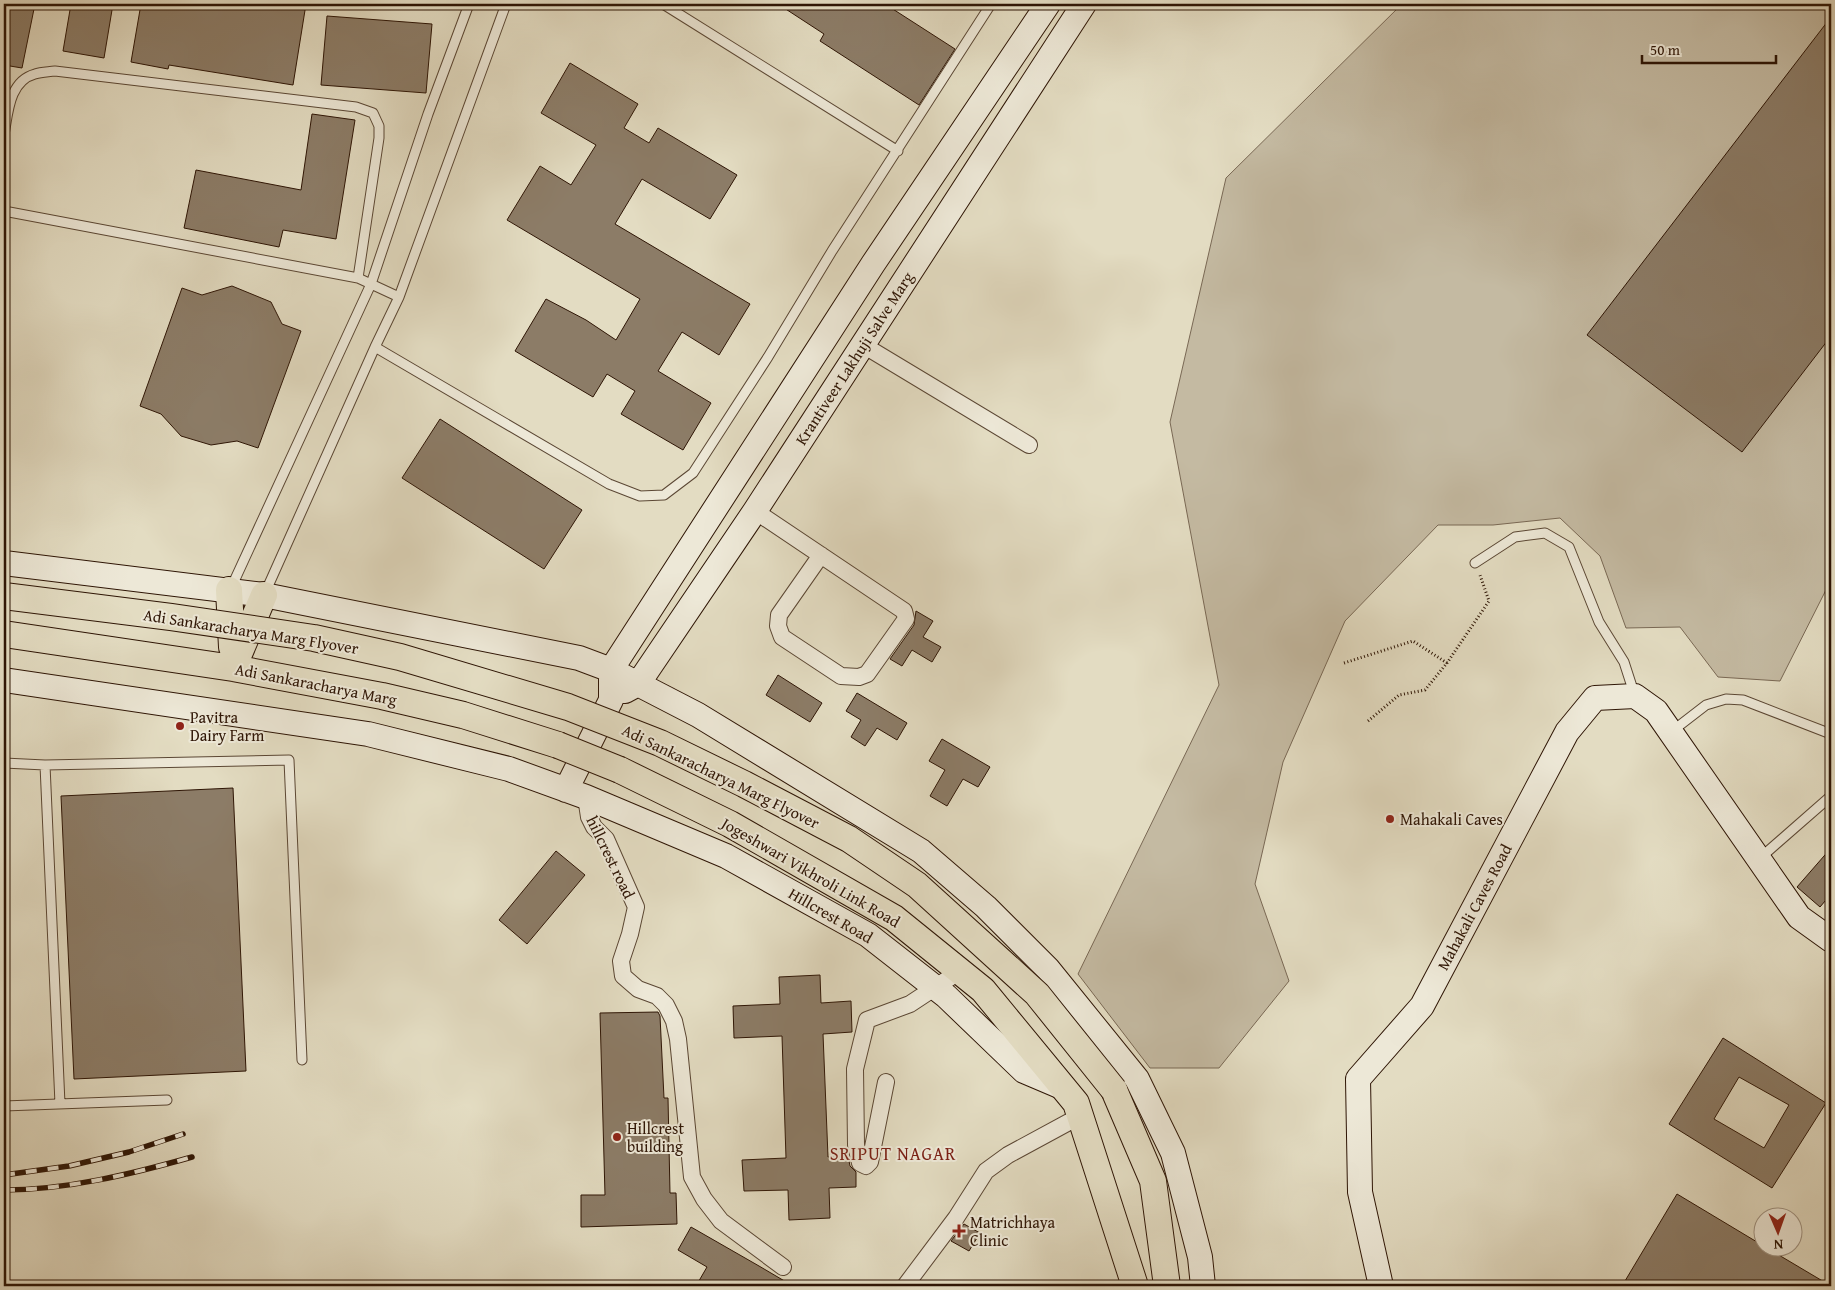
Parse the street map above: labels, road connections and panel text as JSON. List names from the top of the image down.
{
  "streets": {
    "main road": [
      "Krantiveer Lakhuji Salve Marg",
      "Adi Sankaracharya Marg Flyover",
      "Adi Sankaracharya Marg",
      "Jogeshwari Vikhroli Link Road",
      "Mahakali Caves Road",
      "Hillcrest Road"
    ],
    "street": ["hillcrest road"]
  },
  "crossings": [
    ["Adi Sankaracharya Marg", "Jogeshwari Vikhroli Link Road"],
    ["hillcrest road", "Hillcrest Road"],
    ["Jogeshwari Vikhroli Link Road", "Hillcrest Road"]
  ],
  "districts": ["SRIPUT NAGAR"],
  "places": {
    "other": ["Pavitra Dairy Farm", "Mahakali Caves", "Hillcrest building"],
    "health": ["Matrichhaya Clinic"]
  },
  "scale_bar": "50 m",
  "north": "bottom"
}
